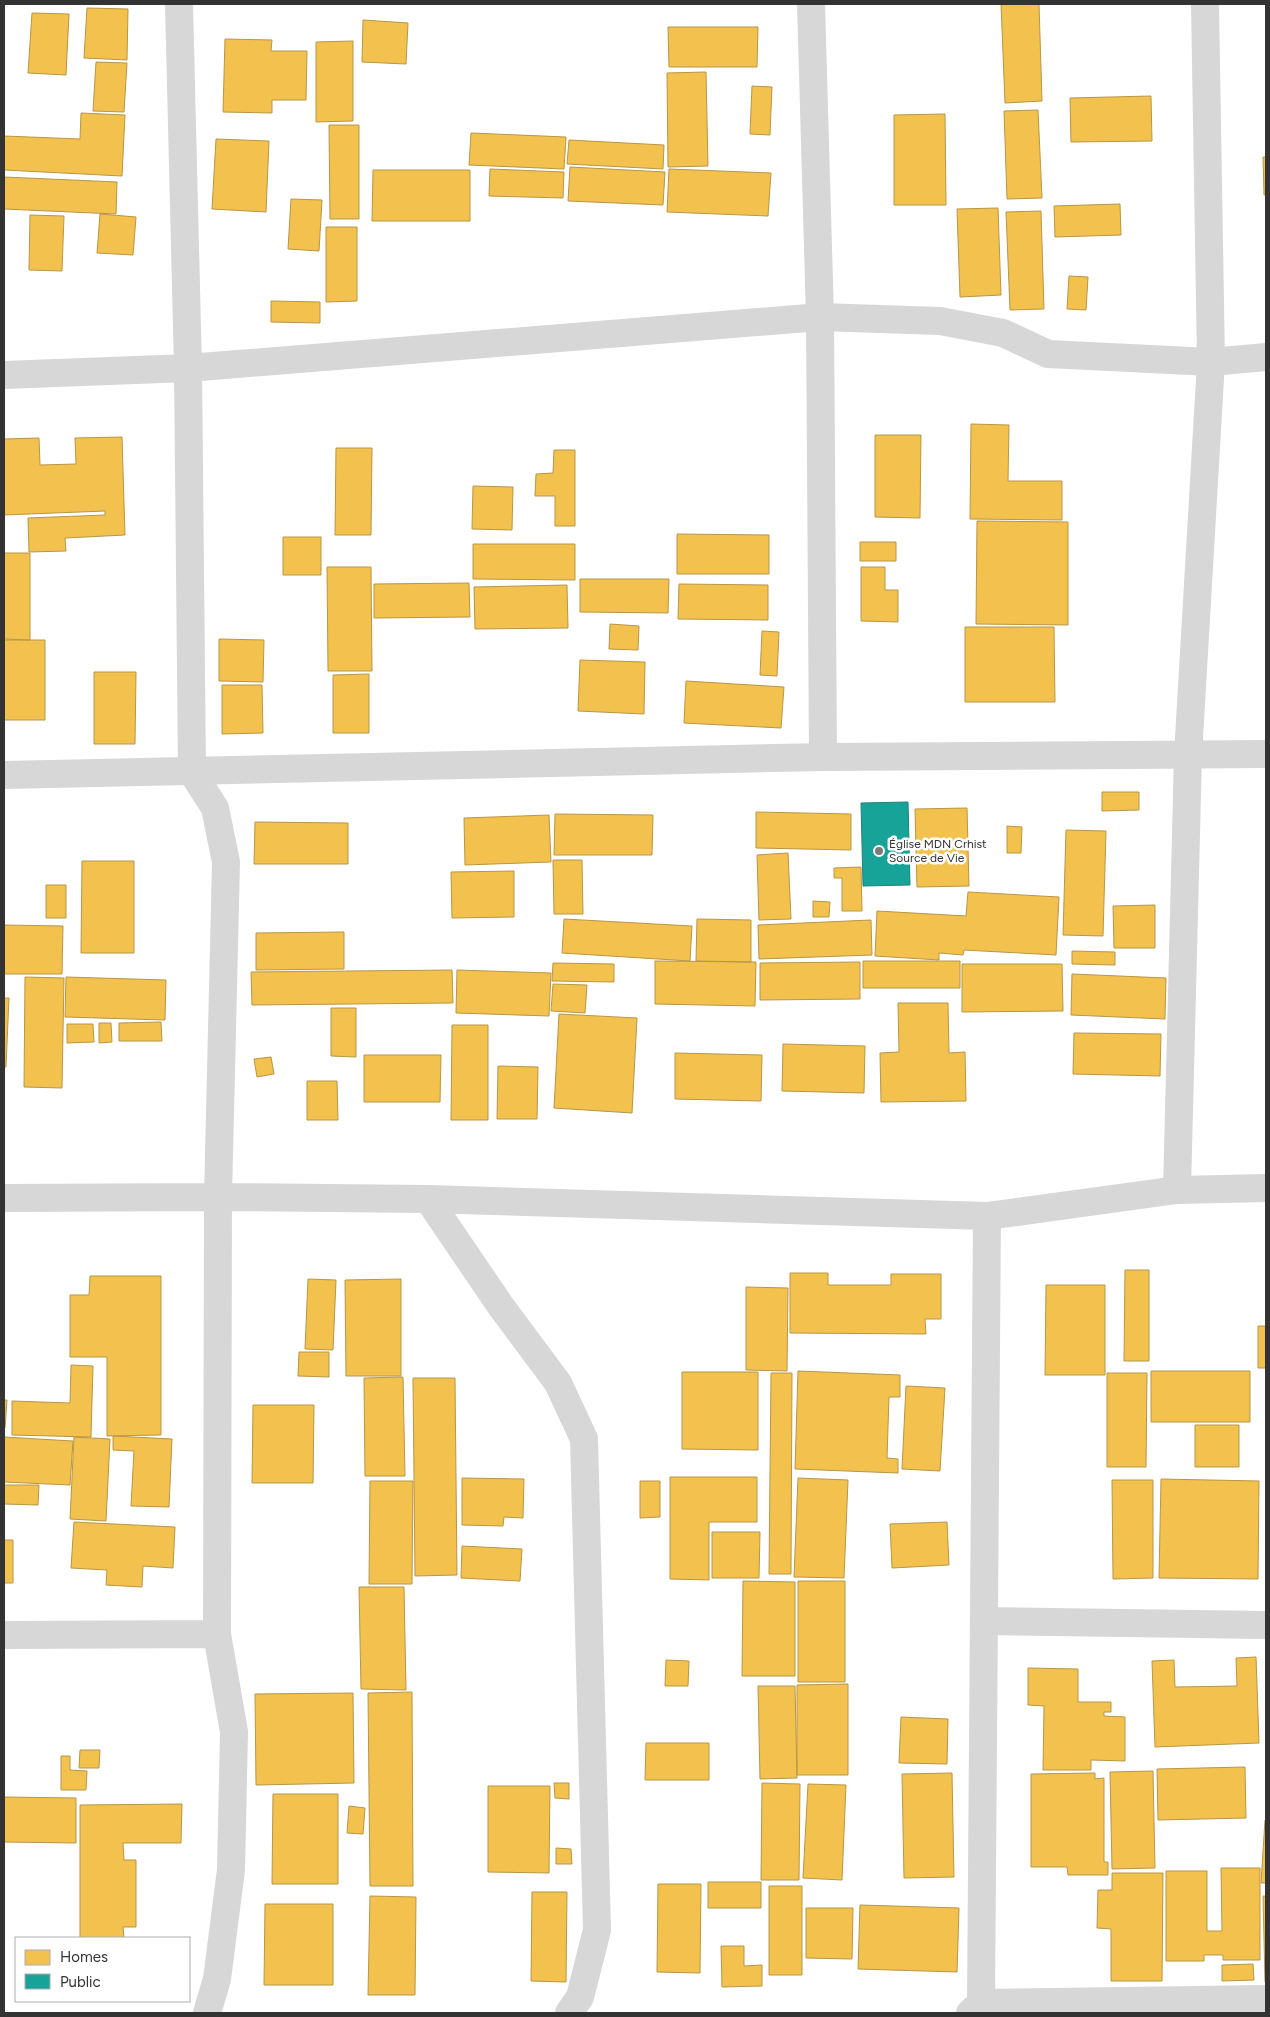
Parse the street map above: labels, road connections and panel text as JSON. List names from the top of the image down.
{
  "places": ["Église MDN Crhist Source de Vie"],
  "legend": ["Homes", "Public"]
}
